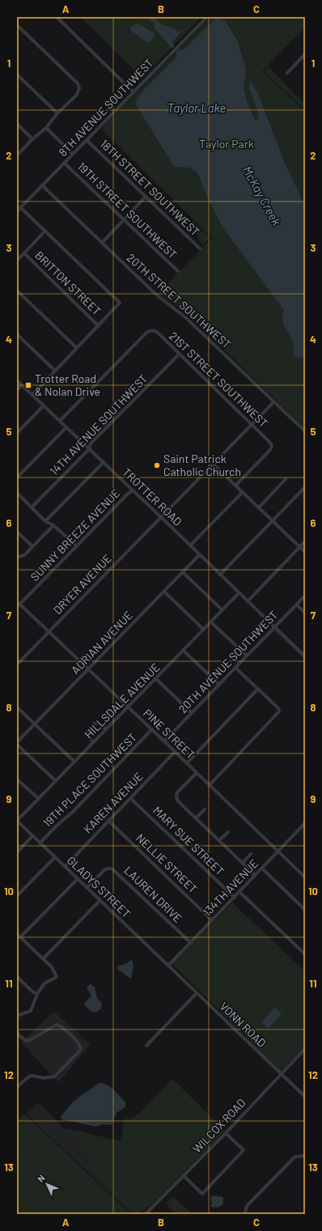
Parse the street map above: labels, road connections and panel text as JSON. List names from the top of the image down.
{
  "streets": {
    "street": [
      "8TH AVENUE SOUTHWEST",
      "18TH STREET SOUTHWEST",
      "19TH STREET SOUTHWEST",
      "BRITTON STREET",
      "20TH STREET SOUTHWEST",
      "21ST STREET SOUTHWEST",
      "14TH AVENUE SOUTHWEST",
      "TROTTER ROAD",
      "SUNNY BREEZE AVENUE",
      "DRYER AVENUE",
      "ADRIAN AVENUE",
      "20TH AVENUE SOUTHWEST",
      "HILLSDALE AVENUE",
      "PINE STREET",
      "19TH PLACE SOUTHWEST",
      "KAREN AVENUE",
      "MARY SUE STREET",
      "NELLIE STREET",
      "GLADYS STREET",
      "134TH AVENUE",
      "LAUREN DRIVE",
      "VONN ROAD",
      "WILCOX ROAD"
    ]
  },
  "crossings": [
    ["8TH AVENUE SOUTHWEST", "18TH STREET SOUTHWEST"],
    ["8TH AVENUE SOUTHWEST", "19TH STREET SOUTHWEST"],
    ["8TH AVENUE SOUTHWEST", "20TH STREET SOUTHWEST"],
    ["20TH STREET SOUTHWEST", "DRYER AVENUE"],
    ["21ST STREET SOUTHWEST", "14TH AVENUE SOUTHWEST"],
    ["21ST STREET SOUTHWEST", "TROTTER ROAD"],
    ["21ST STREET SOUTHWEST", "DRYER AVENUE"],
    ["14TH AVENUE SOUTHWEST", "TROTTER ROAD"],
    ["TROTTER ROAD", "SUNNY BREEZE AVENUE"],
    ["TROTTER ROAD", "DRYER AVENUE"],
    ["TROTTER ROAD", "ADRIAN AVENUE"],
    ["TROTTER ROAD", "20TH AVENUE SOUTHWEST"],
    ["TROTTER ROAD", "HILLSDALE AVENUE"],
    ["SUNNY BREEZE AVENUE", "PINE STREET"],
    ["DRYER AVENUE", "PINE STREET"],
    ["ADRIAN AVENUE", "PINE STREET"],
    ["20TH AVENUE SOUTHWEST", "PINE STREET"],
    ["HILLSDALE AVENUE", "PINE STREET"],
    ["HILLSDALE AVENUE", "GLADYS STREET"],
    ["PINE STREET", "19TH PLACE SOUTHWEST"],
    ["PINE STREET", "KAREN AVENUE"],
    ["PINE STREET", "134TH AVENUE"],
    ["19TH PLACE SOUTHWEST", "GLADYS STREET"],
    ["KAREN AVENUE", "MARY SUE STREET"],
    ["KAREN AVENUE", "NELLIE STREET"],
    ["KAREN AVENUE", "GLADYS STREET"],
    ["MARY SUE STREET", "134TH AVENUE"],
    ["NELLIE STREET", "134TH AVENUE"],
    ["GLADYS STREET", "134TH AVENUE"],
    ["GLADYS STREET", "LAUREN DRIVE"],
    ["GLADYS STREET", "VONN ROAD"],
    ["134TH AVENUE", "LAUREN DRIVE"],
    ["134TH AVENUE", "VONN ROAD"],
    ["VONN ROAD", "WILCOX ROAD"]
  ],
  "water": ["Taylor Lake", "McKay Creek"],
  "parks": ["Taylor Park"],
  "places": {
    "transit": ["Trotter Road & Nolan Drive"],
    "other": ["Saint Patrick Catholic Church"]
  },
  "north": "top left",
  "grid": {
    "columns": ["A", "B", "C"],
    "rows": [
      "1",
      "2",
      "3",
      "4",
      "5",
      "6",
      "7",
      "8",
      "9",
      "10",
      "11",
      "12",
      "13"
    ]
  }
}
